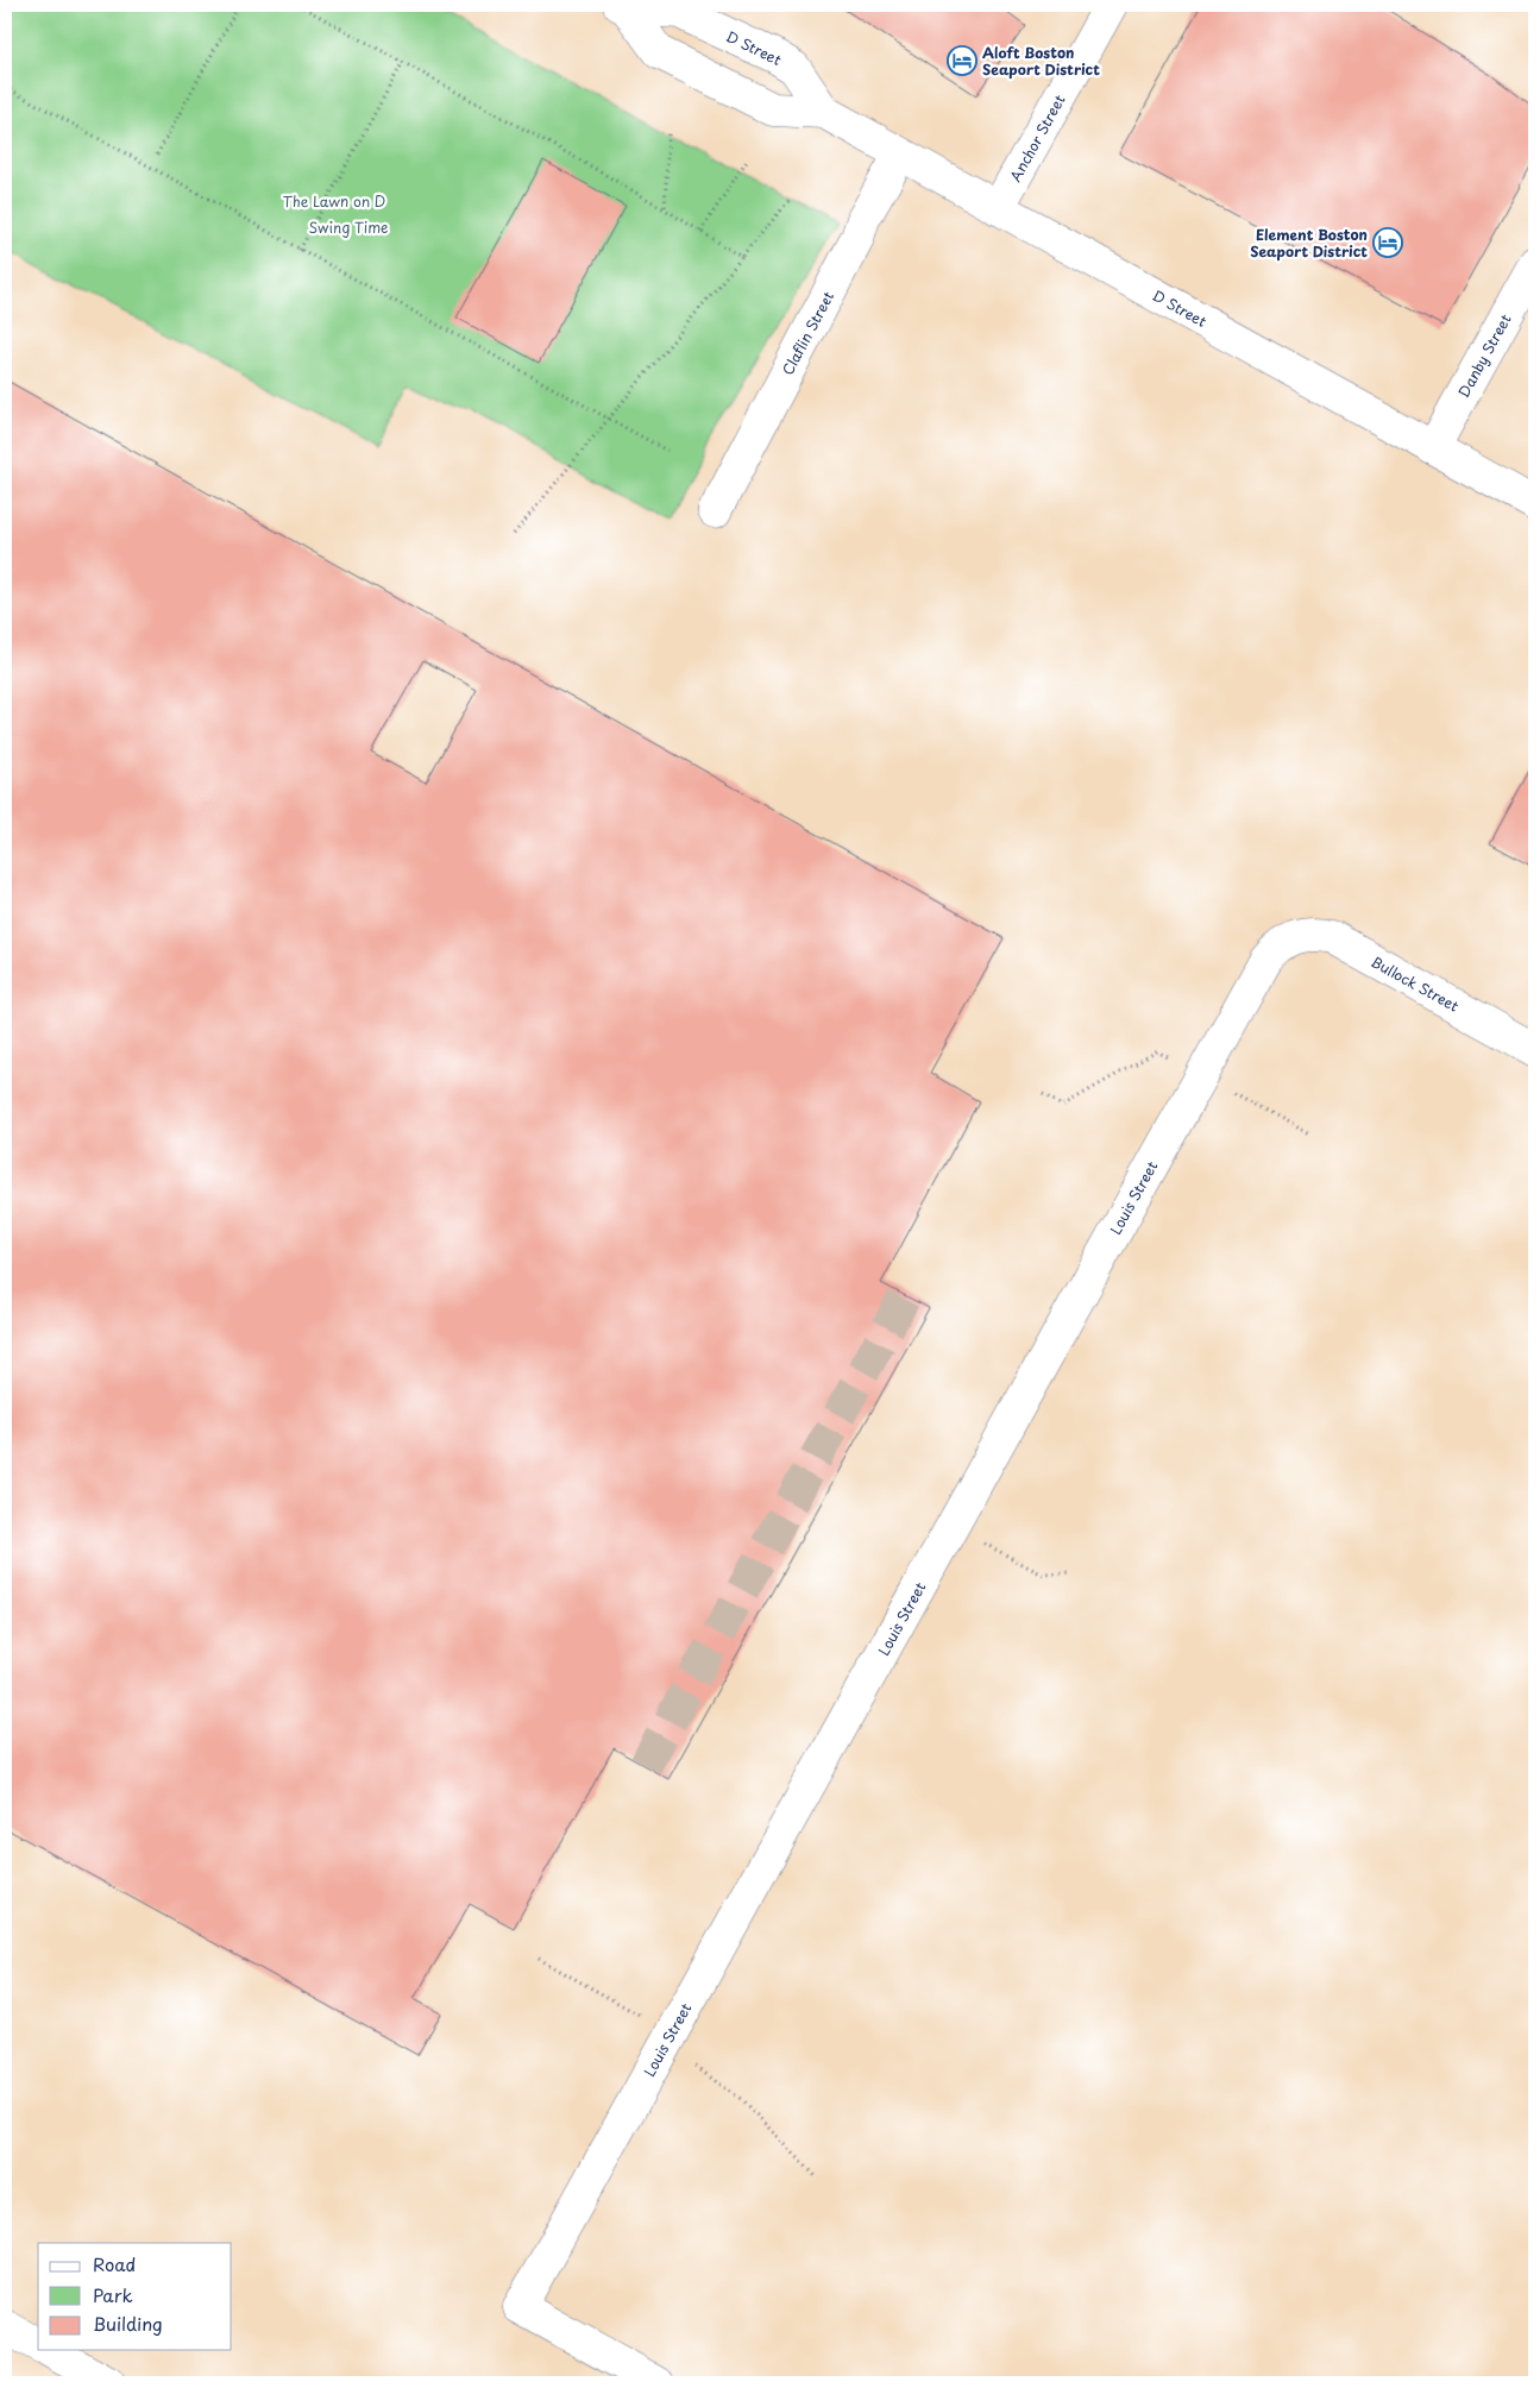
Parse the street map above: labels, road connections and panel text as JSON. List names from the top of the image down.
{
  "streets": {
    "street": [
      "D Street",
      "Anchor Street",
      "Claflin Street",
      "Danby Street",
      "Bullock Street",
      "Louis Street"
    ]
  },
  "crossings": [
    ["D Street", "Anchor Street"],
    ["D Street", "Claflin Street"],
    ["D Street", "Danby Street"],
    ["Bullock Street", "Louis Street"]
  ],
  "parks": ["The Lawn on D", "Swing Time"],
  "places": {
    "hotel": ["Aloft Boston Seaport District", "Element Boston Seaport District"]
  },
  "legend": ["Road", "Park", "Building"]
}
